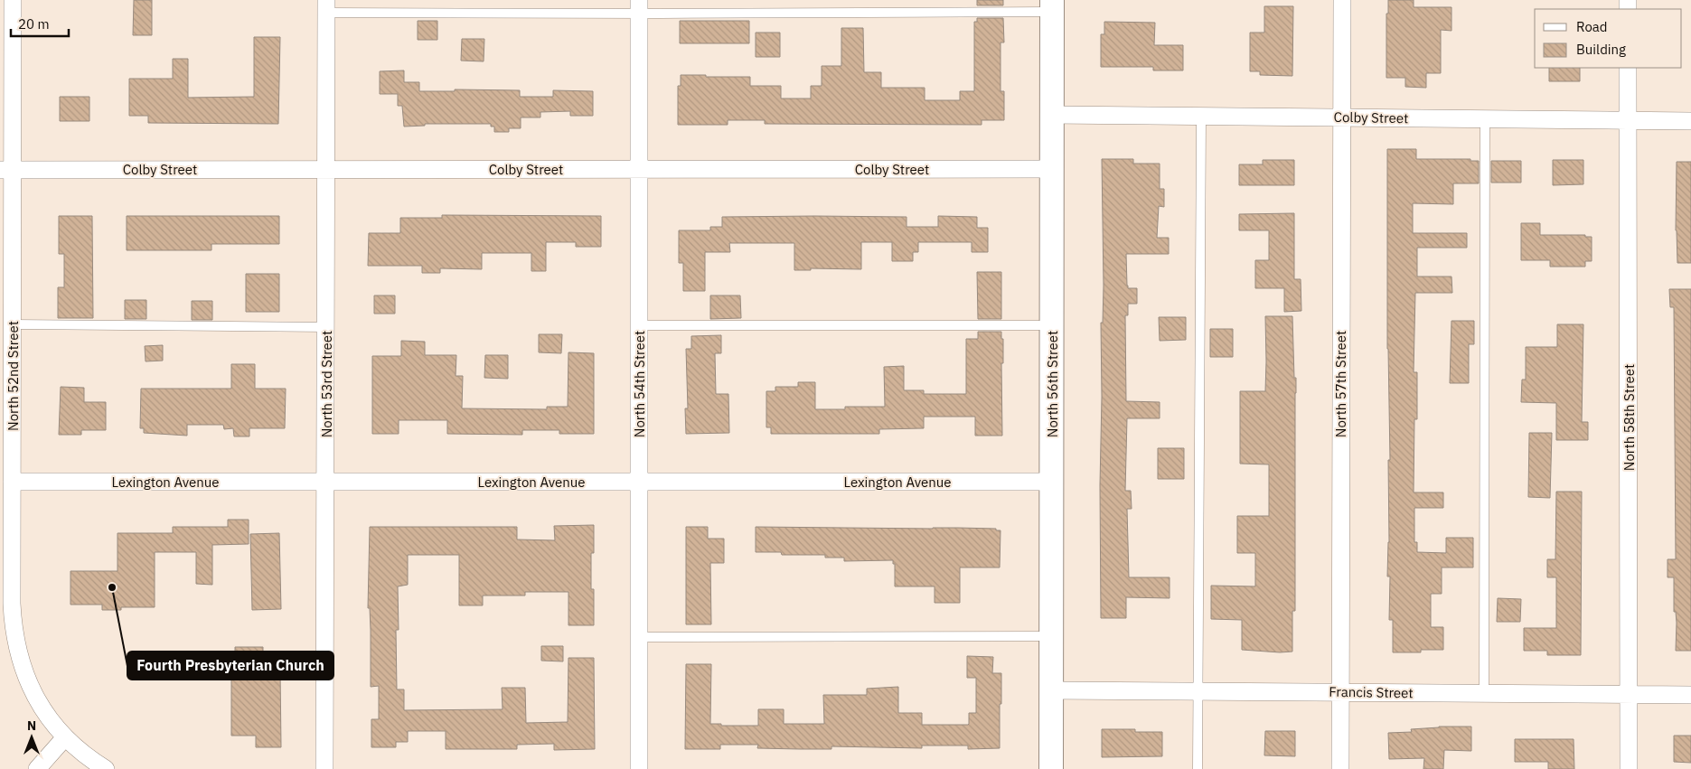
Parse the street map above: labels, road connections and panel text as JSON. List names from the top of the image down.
{
  "streets": {
    "main road": ["North 56th Street"],
    "street": [
      "Colby Street",
      "North 52nd Street",
      "North 53rd Street",
      "North 54th Street",
      "North 57th Street",
      "North 58th Street",
      "Lexington Avenue",
      "Francis Street"
    ]
  },
  "crossings": [
    ["Colby Street", "North 52nd Street"],
    ["Colby Street", "North 53rd Street"],
    ["Colby Street", "North 54th Street"],
    ["Colby Street", "North 56th Street"],
    ["Colby Street", "North 57th Street"],
    ["Colby Street", "North 58th Street"],
    ["North 52nd Street", "Lexington Avenue"],
    ["North 53rd Street", "Lexington Avenue"],
    ["North 54th Street", "Lexington Avenue"],
    ["North 56th Street", "Lexington Avenue"],
    ["North 56th Street", "Francis Street"],
    ["North 57th Street", "Francis Street"],
    ["North 58th Street", "Francis Street"]
  ],
  "places": ["Fourth Presbyterian Church"],
  "legend": ["Road", "Building"],
  "scale_bar": "20 m",
  "north": "top"
}
